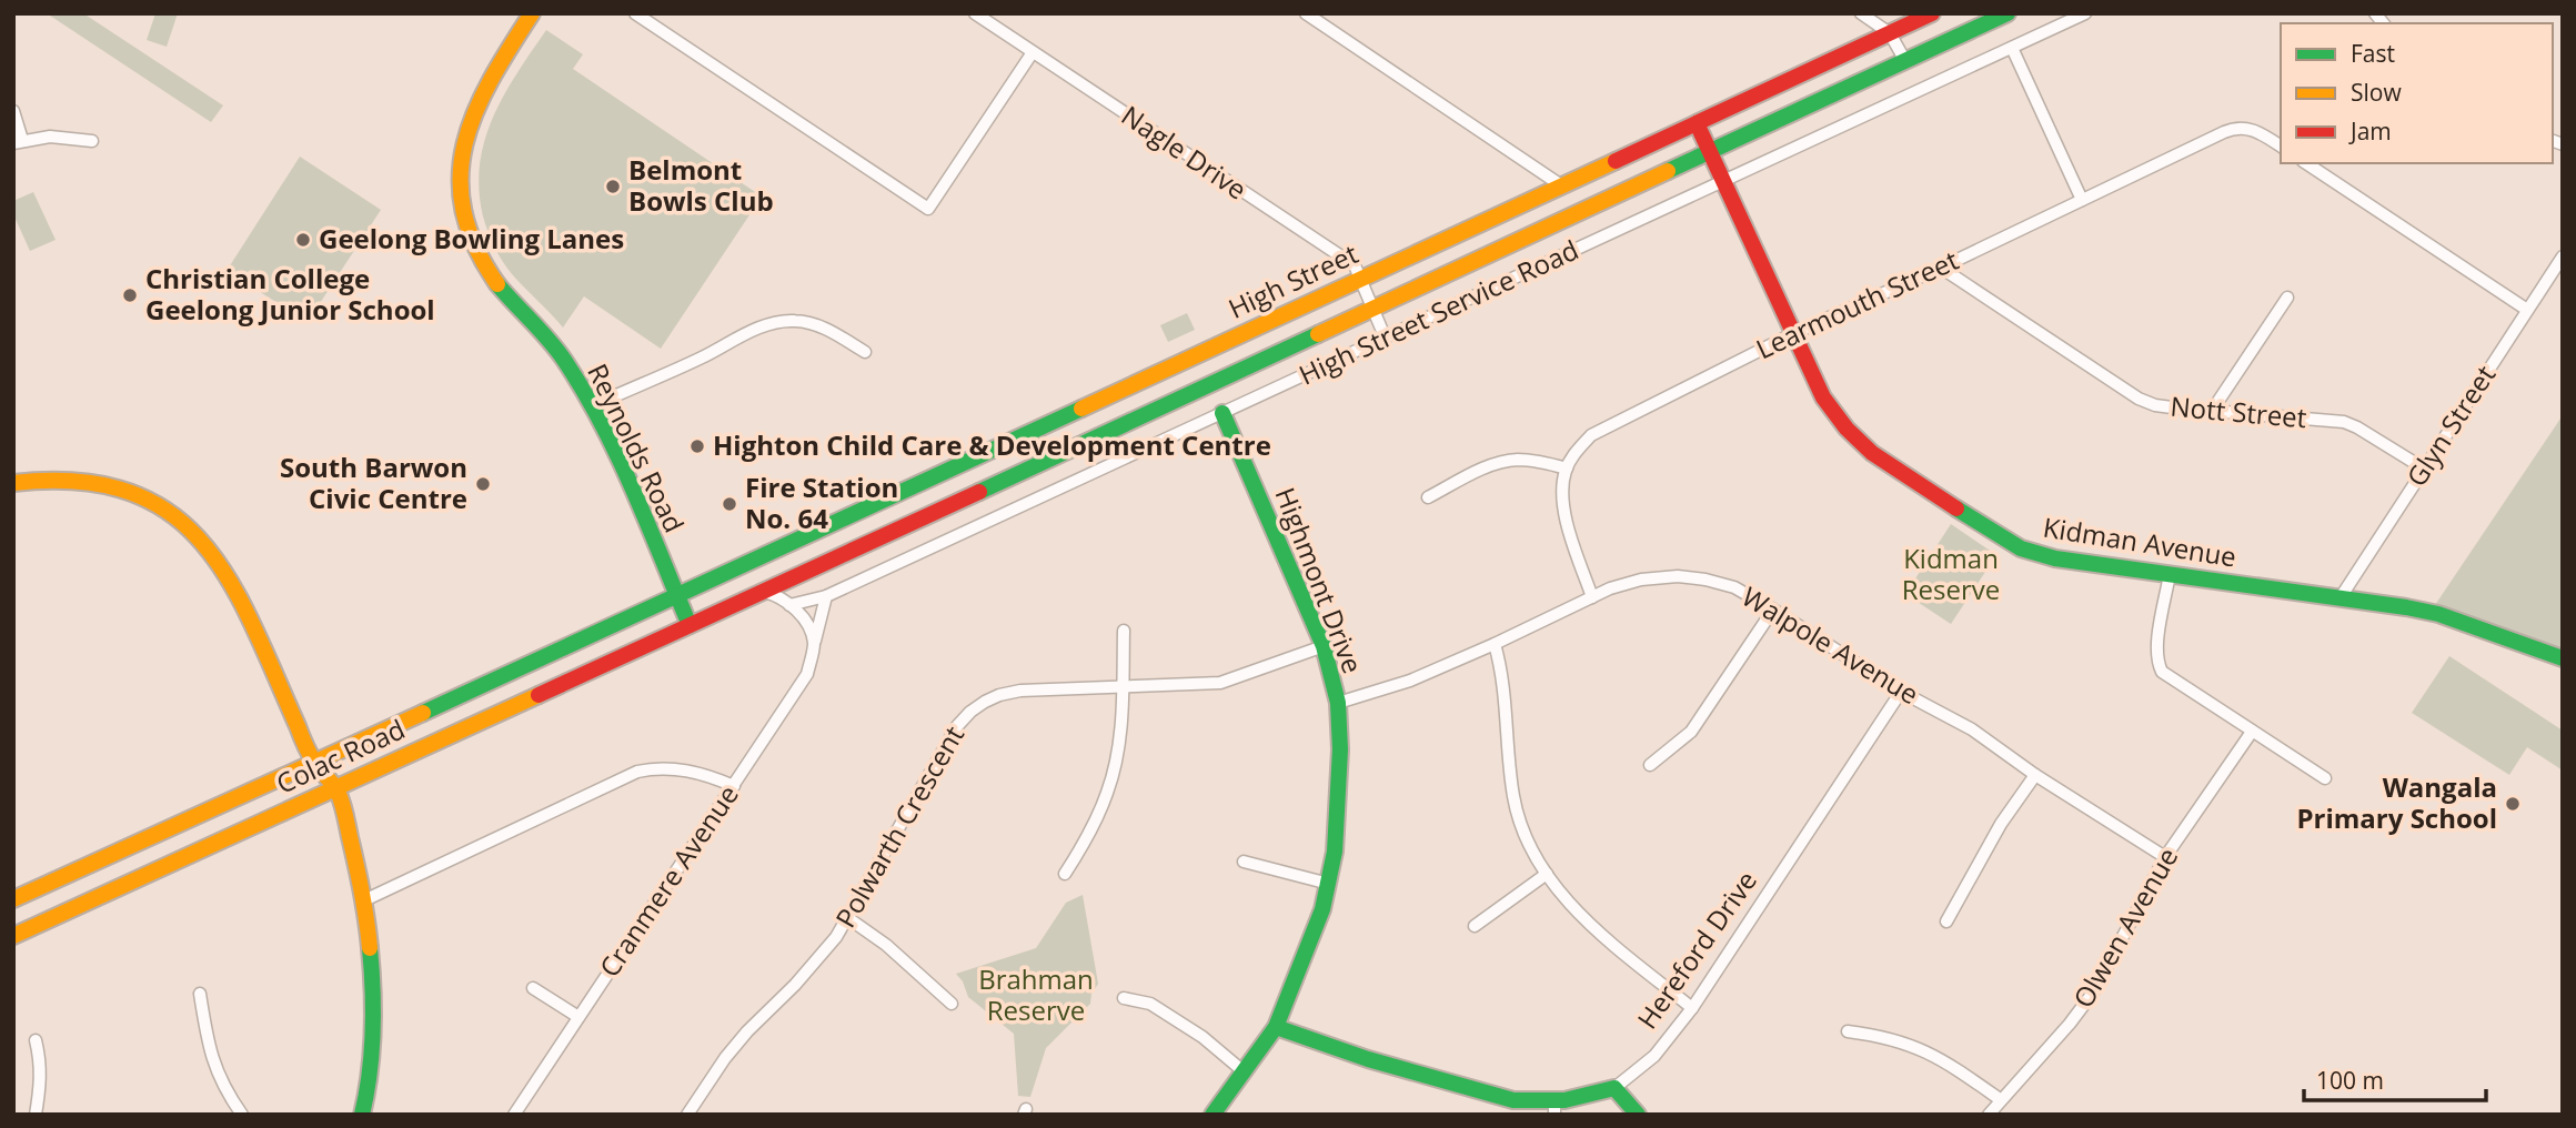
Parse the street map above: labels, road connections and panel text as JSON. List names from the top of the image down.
{
  "streets": {
    "main road": [
      "High Street",
      "Reynolds Road",
      "Kidman Avenue",
      "Highmont Drive",
      "Colac Road",
      "Hereford Drive"
    ],
    "street": [
      "Nagle Drive",
      "Learmouth Street",
      "High Street Service Road",
      "Nott Street",
      "Glyn Street",
      "Walpole Avenue",
      "Polwarth Crescent",
      "Cranmere Avenue",
      "Olwen Avenue"
    ]
  },
  "crossings": [
    ["Nagle Drive", "High Street"],
    ["High Street", "Reynolds Road"],
    ["High Street", "Kidman Avenue"],
    ["High Street", "Colac Road"],
    ["Learmouth Street", "Nott Street"],
    ["Learmouth Street", "Kidman Avenue"],
    ["High Street Service Road", "Kidman Avenue"],
    ["High Street Service Road", "Highmont Drive"],
    ["High Street Service Road", "Cranmere Avenue"],
    ["Nott Street", "Glyn Street"],
    ["Glyn Street", "Kidman Avenue"],
    ["Reynolds Road", "Colac Road"],
    ["Highmont Drive", "Walpole Avenue"],
    ["Highmont Drive", "Polwarth Crescent"],
    ["Highmont Drive", "Hereford Drive"],
    ["Walpole Avenue", "Olwen Avenue"],
    ["Walpole Avenue", "Hereford Drive"]
  ],
  "parks": ["Kidman Reserve", "Brahman Reserve"],
  "places": [
    "Belmont Bowls Club",
    "Geelong Bowling Lanes",
    "Christian College Geelong Junior School",
    "Highton Child Care & Development Centre",
    "South Barwon Civic Centre",
    "Fire Station No. 64",
    "Wangala Primary School"
  ],
  "legend": ["Fast", "Slow", "Jam"],
  "scale_bar": "100 m"
}
